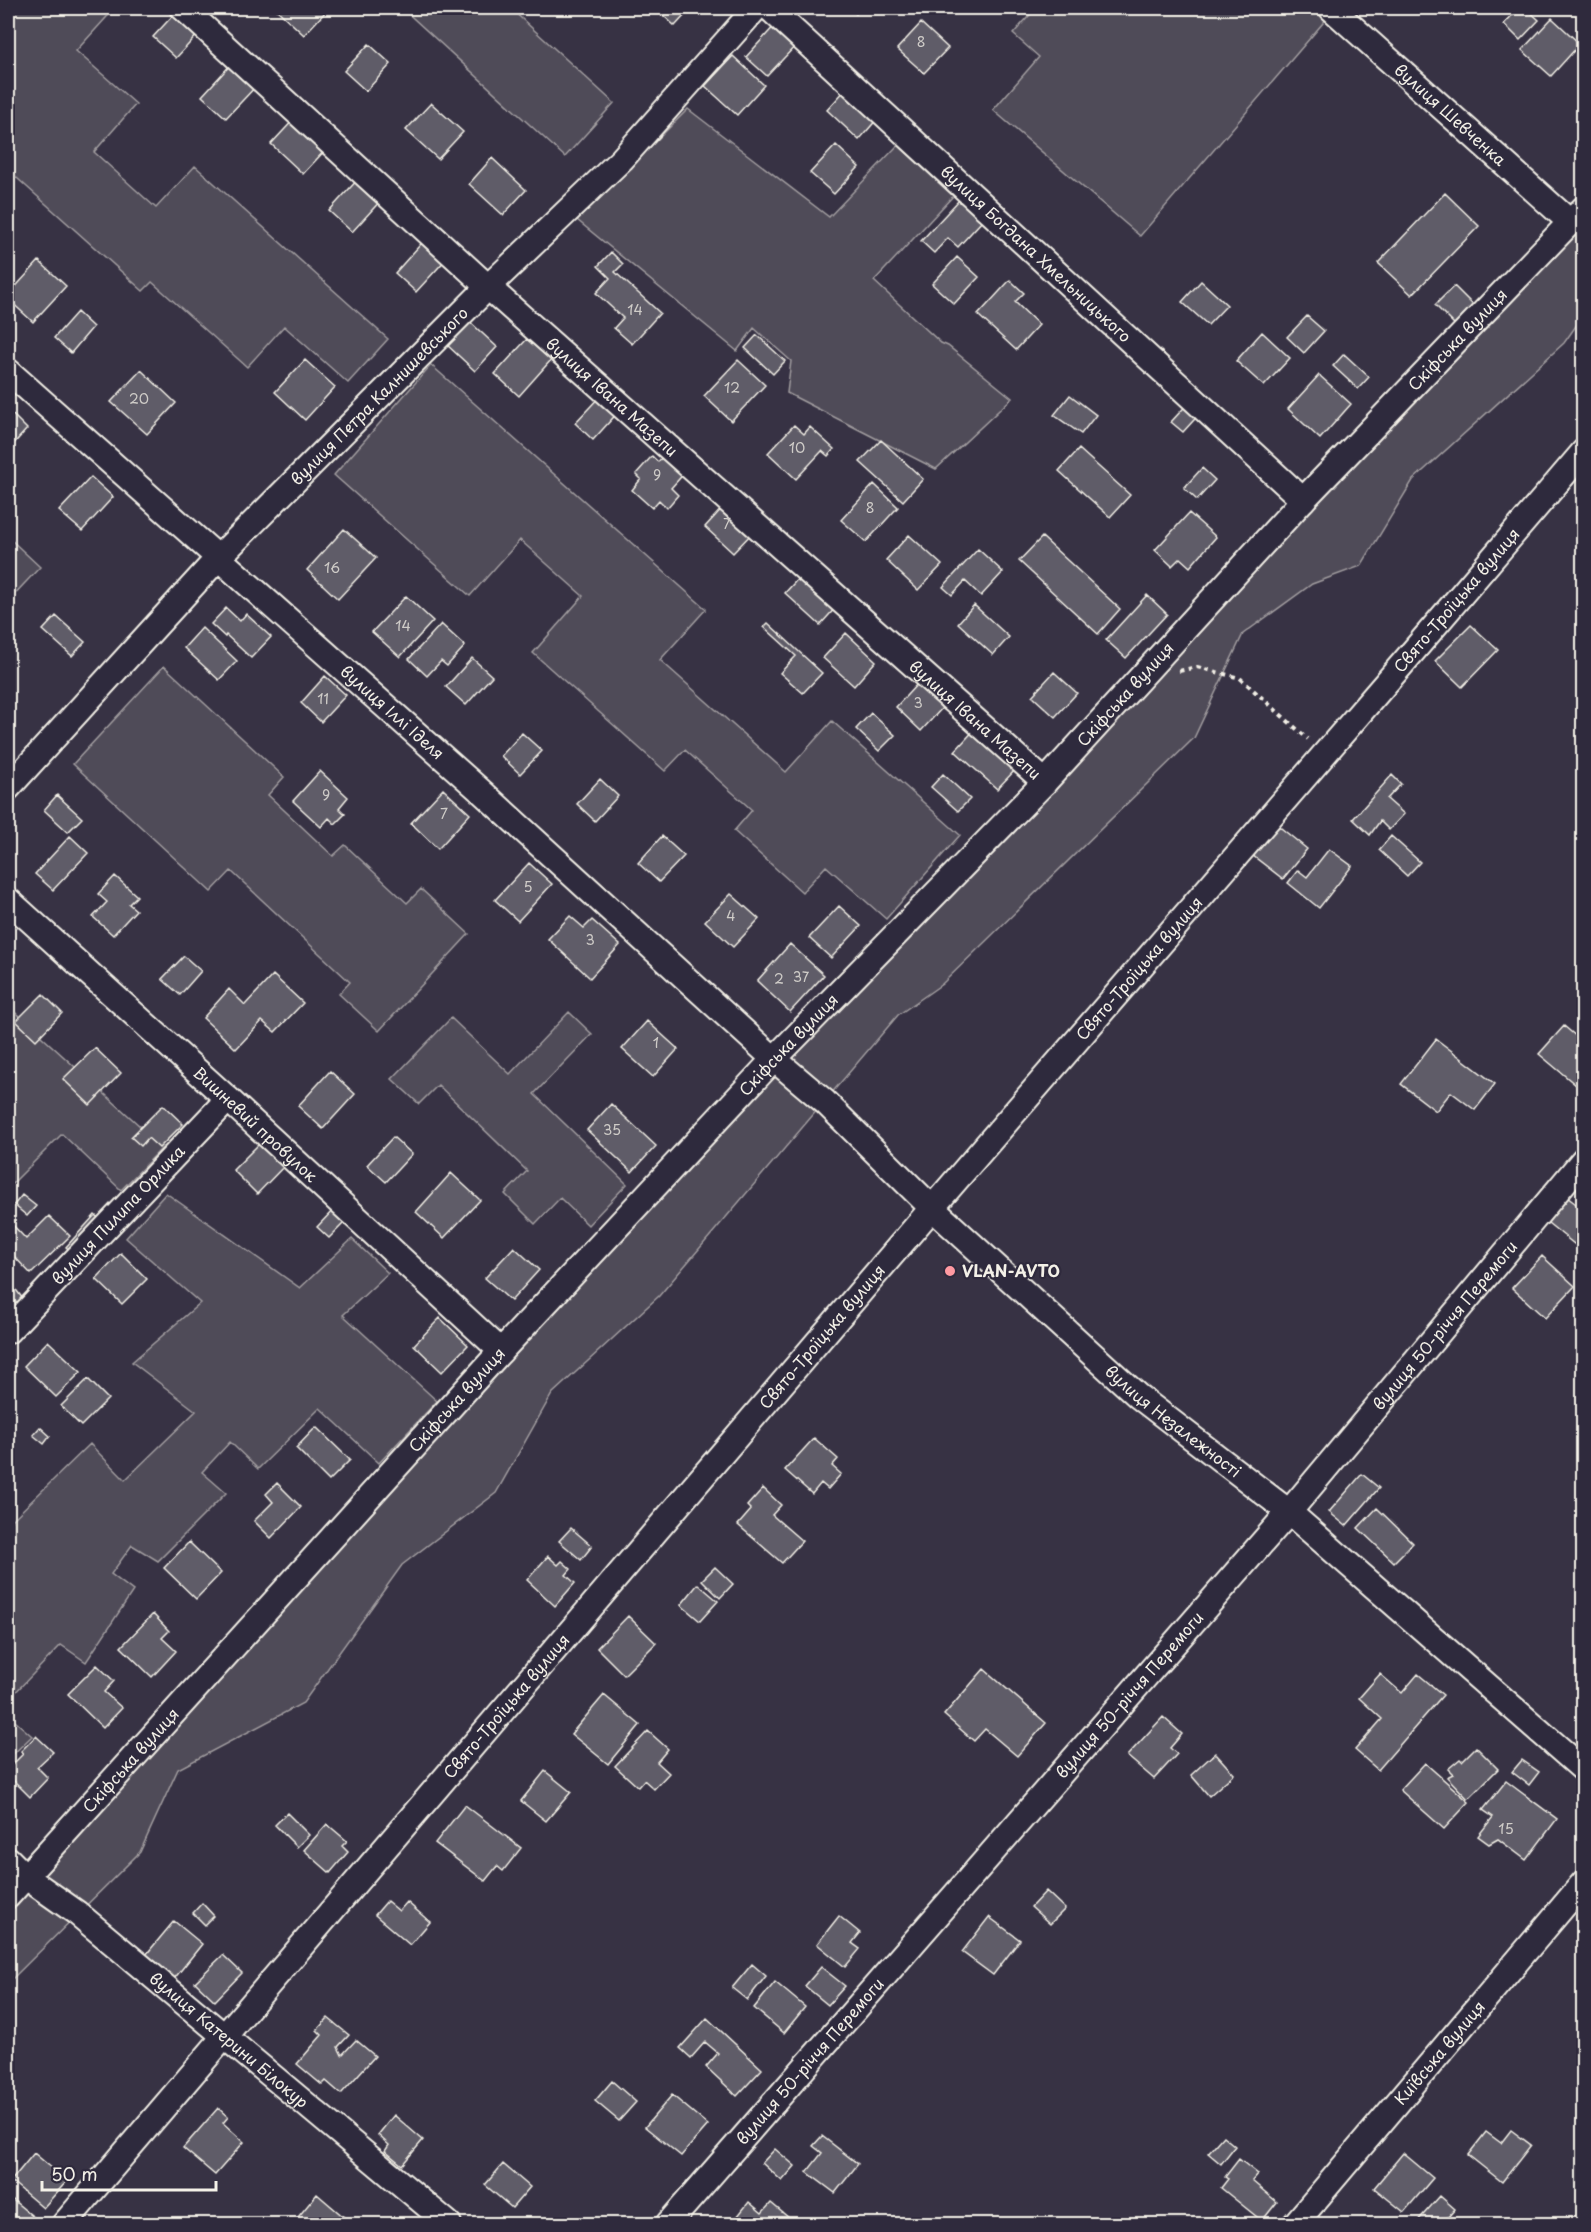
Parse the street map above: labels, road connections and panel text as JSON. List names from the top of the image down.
{
  "streets": {
    "street": [
      "вулиця Шевченка",
      "вулиця Богдана Хмельницького",
      "Скіфська вулиця",
      "вулиця Петра Калнишевського",
      "вулиця Івана Мазепи",
      "Свято-Троїцька вулиця",
      "вулиця Іллі Іделя",
      "Вишневий провулок",
      "вулиця Пилипа Орлика",
      "вулиця 50-річчя Перемоги",
      "вулиця Незалежності",
      "вулиця Катерини Білокур",
      "Київська вулиця"
    ]
  },
  "crossings": [
    ["вулиця Шевченка", "Скіфська вулиця"],
    ["вулиця Богдана Хмельницького", "Скіфська вулиця"],
    ["Скіфська вулиця", "вулиця Івана Мазепи"],
    ["Скіфська вулиця", "вулиця Іллі Іделя"],
    ["Скіфська вулиця", "Вишневий провулок"],
    ["Скіфська вулиця", "вулиця Незалежності"],
    ["Скіфська вулиця", "вулиця Катерини Білокур"],
    ["вулиця Петра Калнишевського", "вулиця Івана Мазепи"],
    ["вулиця Петра Калнишевського", "вулиця Іллі Іделя"],
    ["Свято-Троїцька вулиця", "вулиця Незалежності"],
    ["Свято-Троїцька вулиця", "вулиця Катерини Білокур"],
    ["вулиця Іллі Іделя", "вулиця Незалежності"],
    ["Вишневий провулок", "вулиця Пилипа Орлика"],
    ["вулиця 50-річчя Перемоги", "вулиця Незалежності"]
  ],
  "places": ["VLAN-AVTO"],
  "house_numbers": [
    "8",
    "14",
    "12",
    "20",
    "10",
    "9",
    "8",
    "7",
    "16",
    "14",
    "11",
    "3",
    "9",
    "7",
    "5",
    "4",
    "3",
    "37",
    "2",
    "1",
    "35",
    "15"
  ],
  "scale_bar": "50 m"
}
